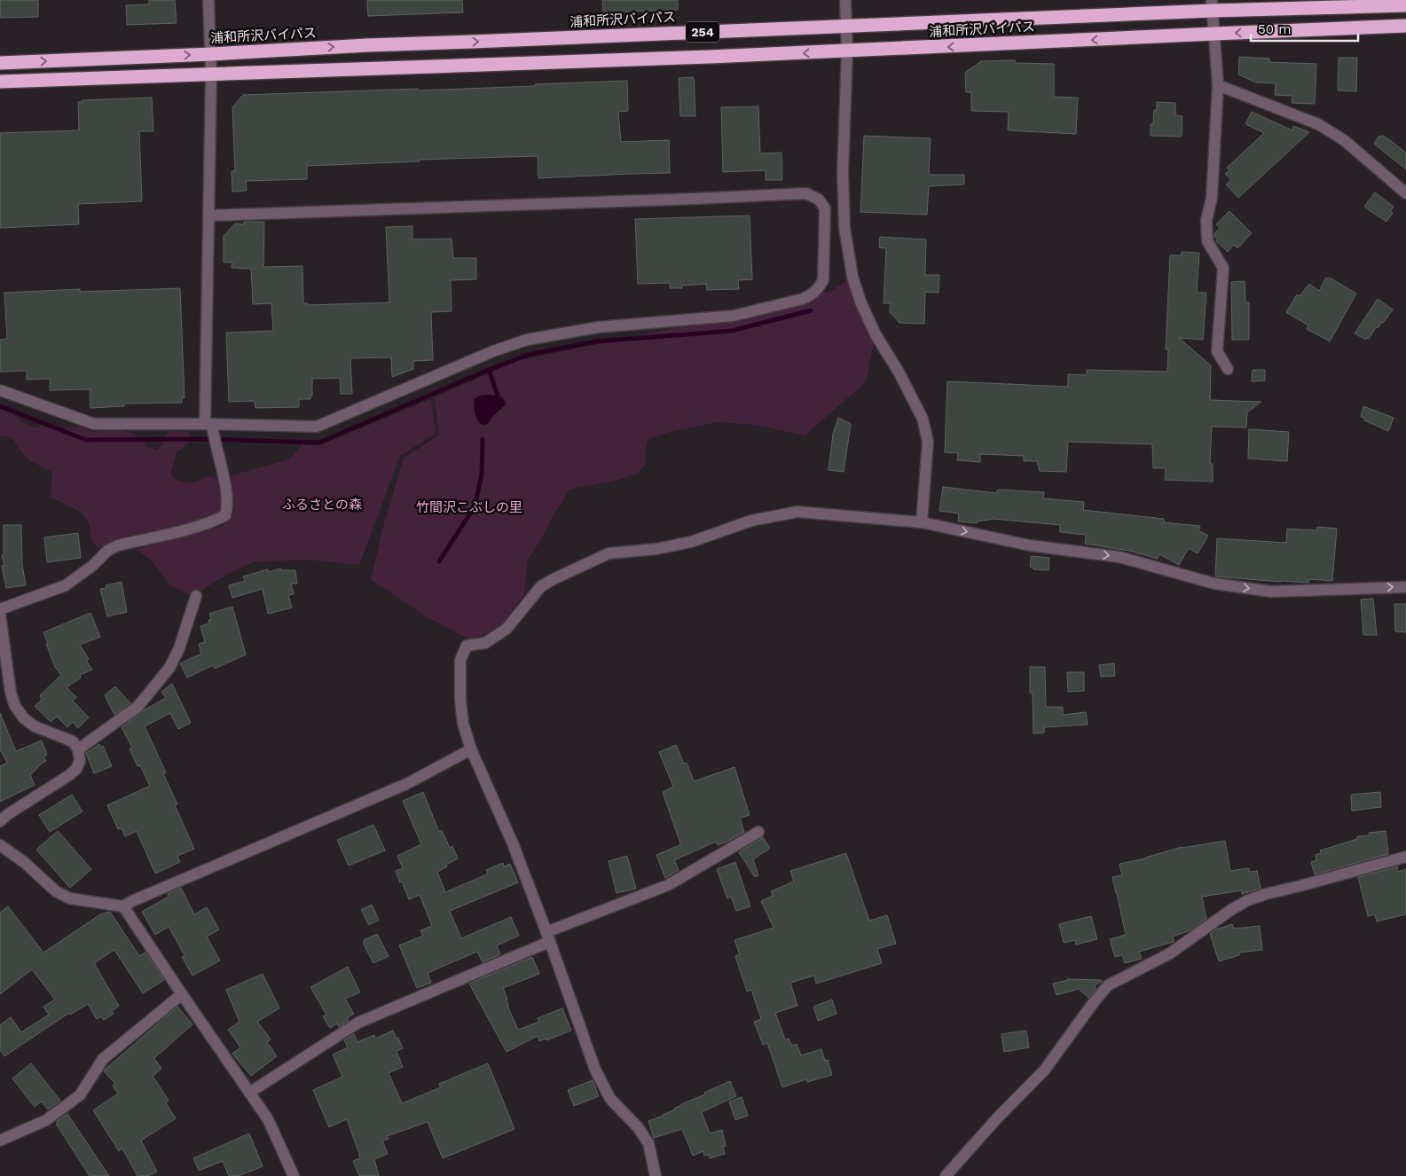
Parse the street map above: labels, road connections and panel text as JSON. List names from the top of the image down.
{
  "streets": {
    "highway": ["浦和所沢バイパス", "254"]
  },
  "parks": ["ふるさとの森", "竹間沢こぶしの里"],
  "scale_bar": "50 m"
}
